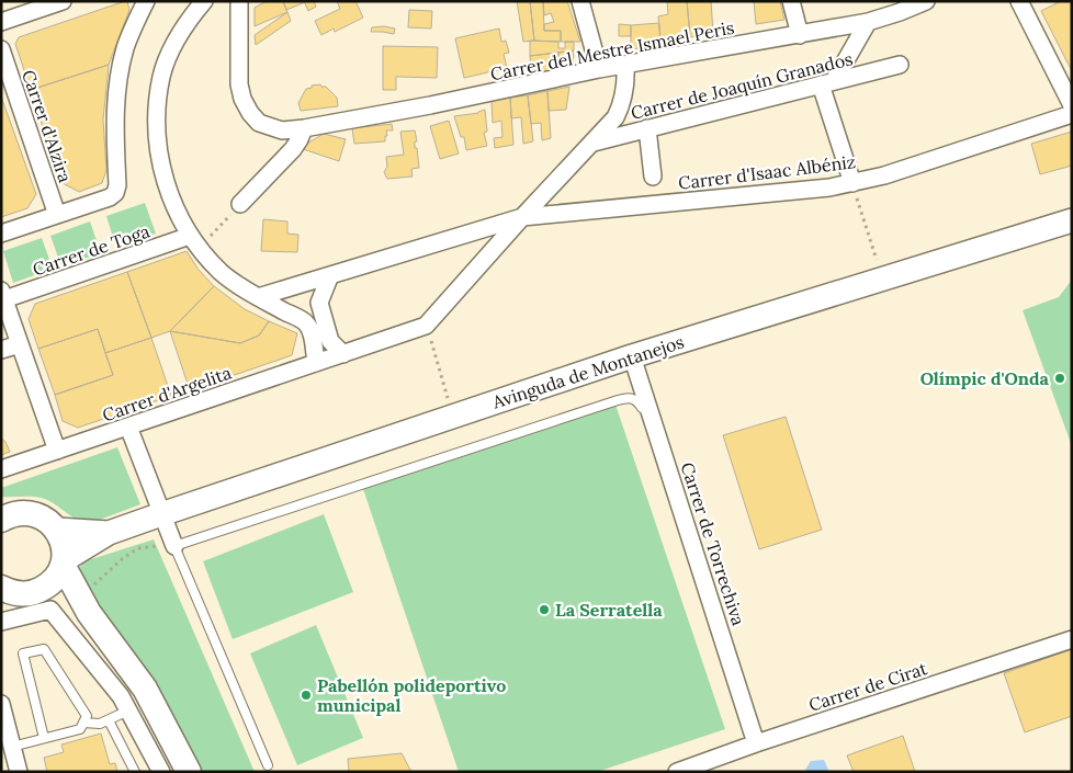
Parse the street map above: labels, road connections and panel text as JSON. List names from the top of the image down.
{
  "streets": {
    "street": [
      "Carrer del Mestre Ismael Peris",
      "Carrer de Joaquín Granados",
      "Carrer d'Alzira",
      "Carrer d'Isaac Albéniz",
      "Carrer de Toga",
      "Avinguda de Montanejos",
      "Carrer d'Argelita",
      "Carrer de Torrechiva",
      "Carrer de Cirat"
    ]
  },
  "crossings": [
    ["Carrer del Mestre Ismael Peris", "Carrer d'Argelita"],
    ["Carrer de Joaquín Granados", "Carrer d'Argelita"],
    ["Carrer d'Isaac Albéniz", "Carrer d'Argelita"],
    ["Avinguda de Montanejos", "Carrer de Torrechiva"],
    ["Carrer de Torrechiva", "Carrer de Cirat"]
  ],
  "places": ["Olímpic d'Onda", "La Serratella", "Pabellón polideportivo municipal"]
}
